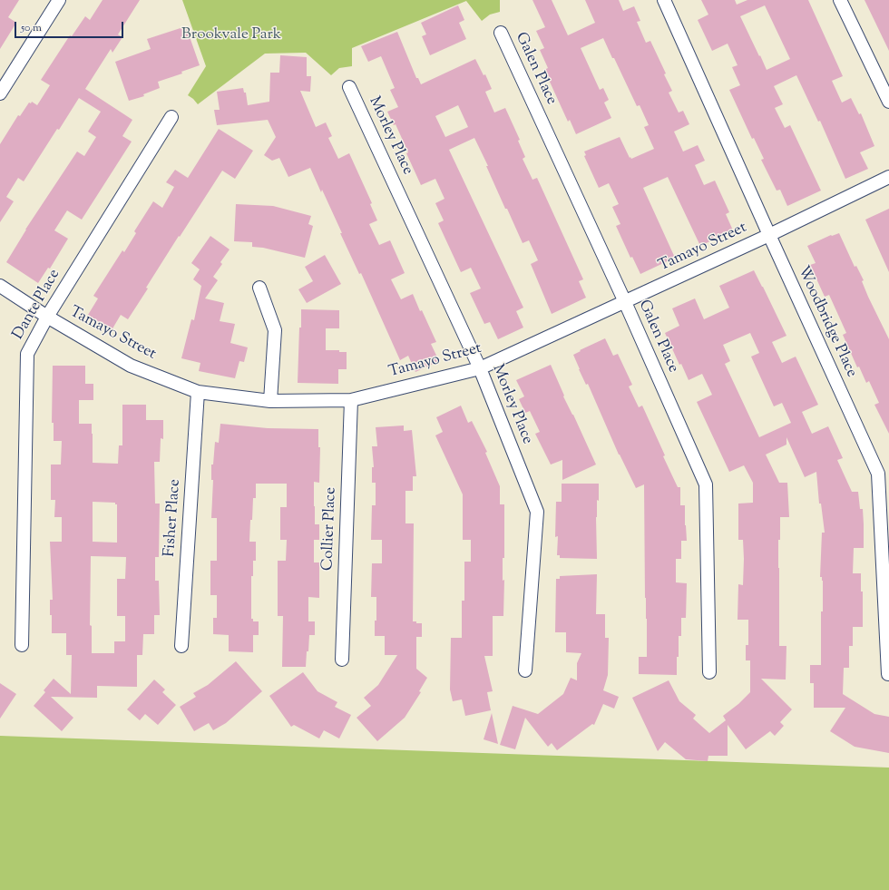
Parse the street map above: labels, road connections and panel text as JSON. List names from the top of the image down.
{
  "streets": {
    "street": [
      "Galen Place",
      "Morley Place",
      "Tamayo Street",
      "Dante Place",
      "Woodbridge Place",
      "Fisher Place",
      "Collier Place"
    ]
  },
  "crossings": [
    ["Galen Place", "Tamayo Street"],
    ["Morley Place", "Tamayo Street"],
    ["Tamayo Street", "Dante Place"],
    ["Tamayo Street", "Woodbridge Place"],
    ["Tamayo Street", "Fisher Place"],
    ["Tamayo Street", "Collier Place"]
  ],
  "parks": ["Brookvale Park"],
  "scale_bar": "50 m"
}
